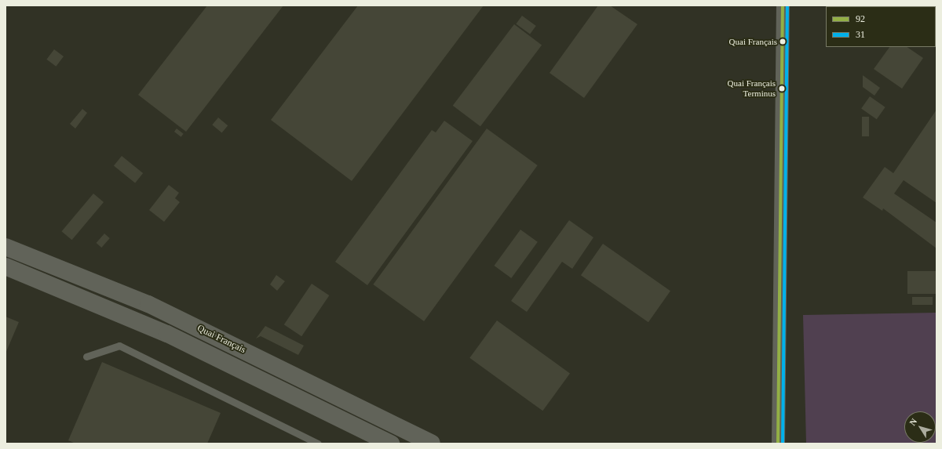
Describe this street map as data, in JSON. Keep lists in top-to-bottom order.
{
  "streets": {
    "main road": ["Quai Français"]
  },
  "places": ["Quai Français", "Quai Français Terminus"],
  "lines": ["transit line 92", "transit line 31"],
  "legend": ["92", "31"],
  "north": "top left"
}
